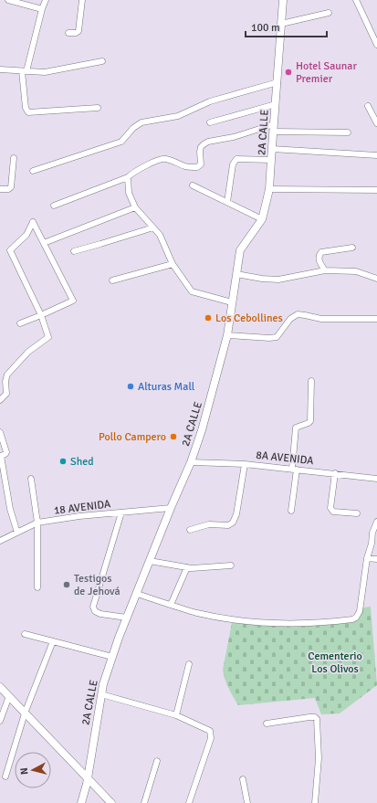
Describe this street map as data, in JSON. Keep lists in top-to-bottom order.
{
  "streets": {
    "main road": ["2A CALLE"],
    "street": ["8A AVENIDA", "18 AVENIDA"]
  },
  "crossings": [
    ["2A CALLE", "8A AVENIDA"],
    ["2A CALLE", "18 AVENIDA"]
  ],
  "parks": ["Cementerio Los Olivos"],
  "places": [
    "Hotel Saunar Premier",
    "Los Cebollines",
    "Alturas Mall",
    "Pollo Campero",
    "Shed",
    "Testigos de Jehová"
  ],
  "scale_bar": "100 m",
  "north": "left"
}
